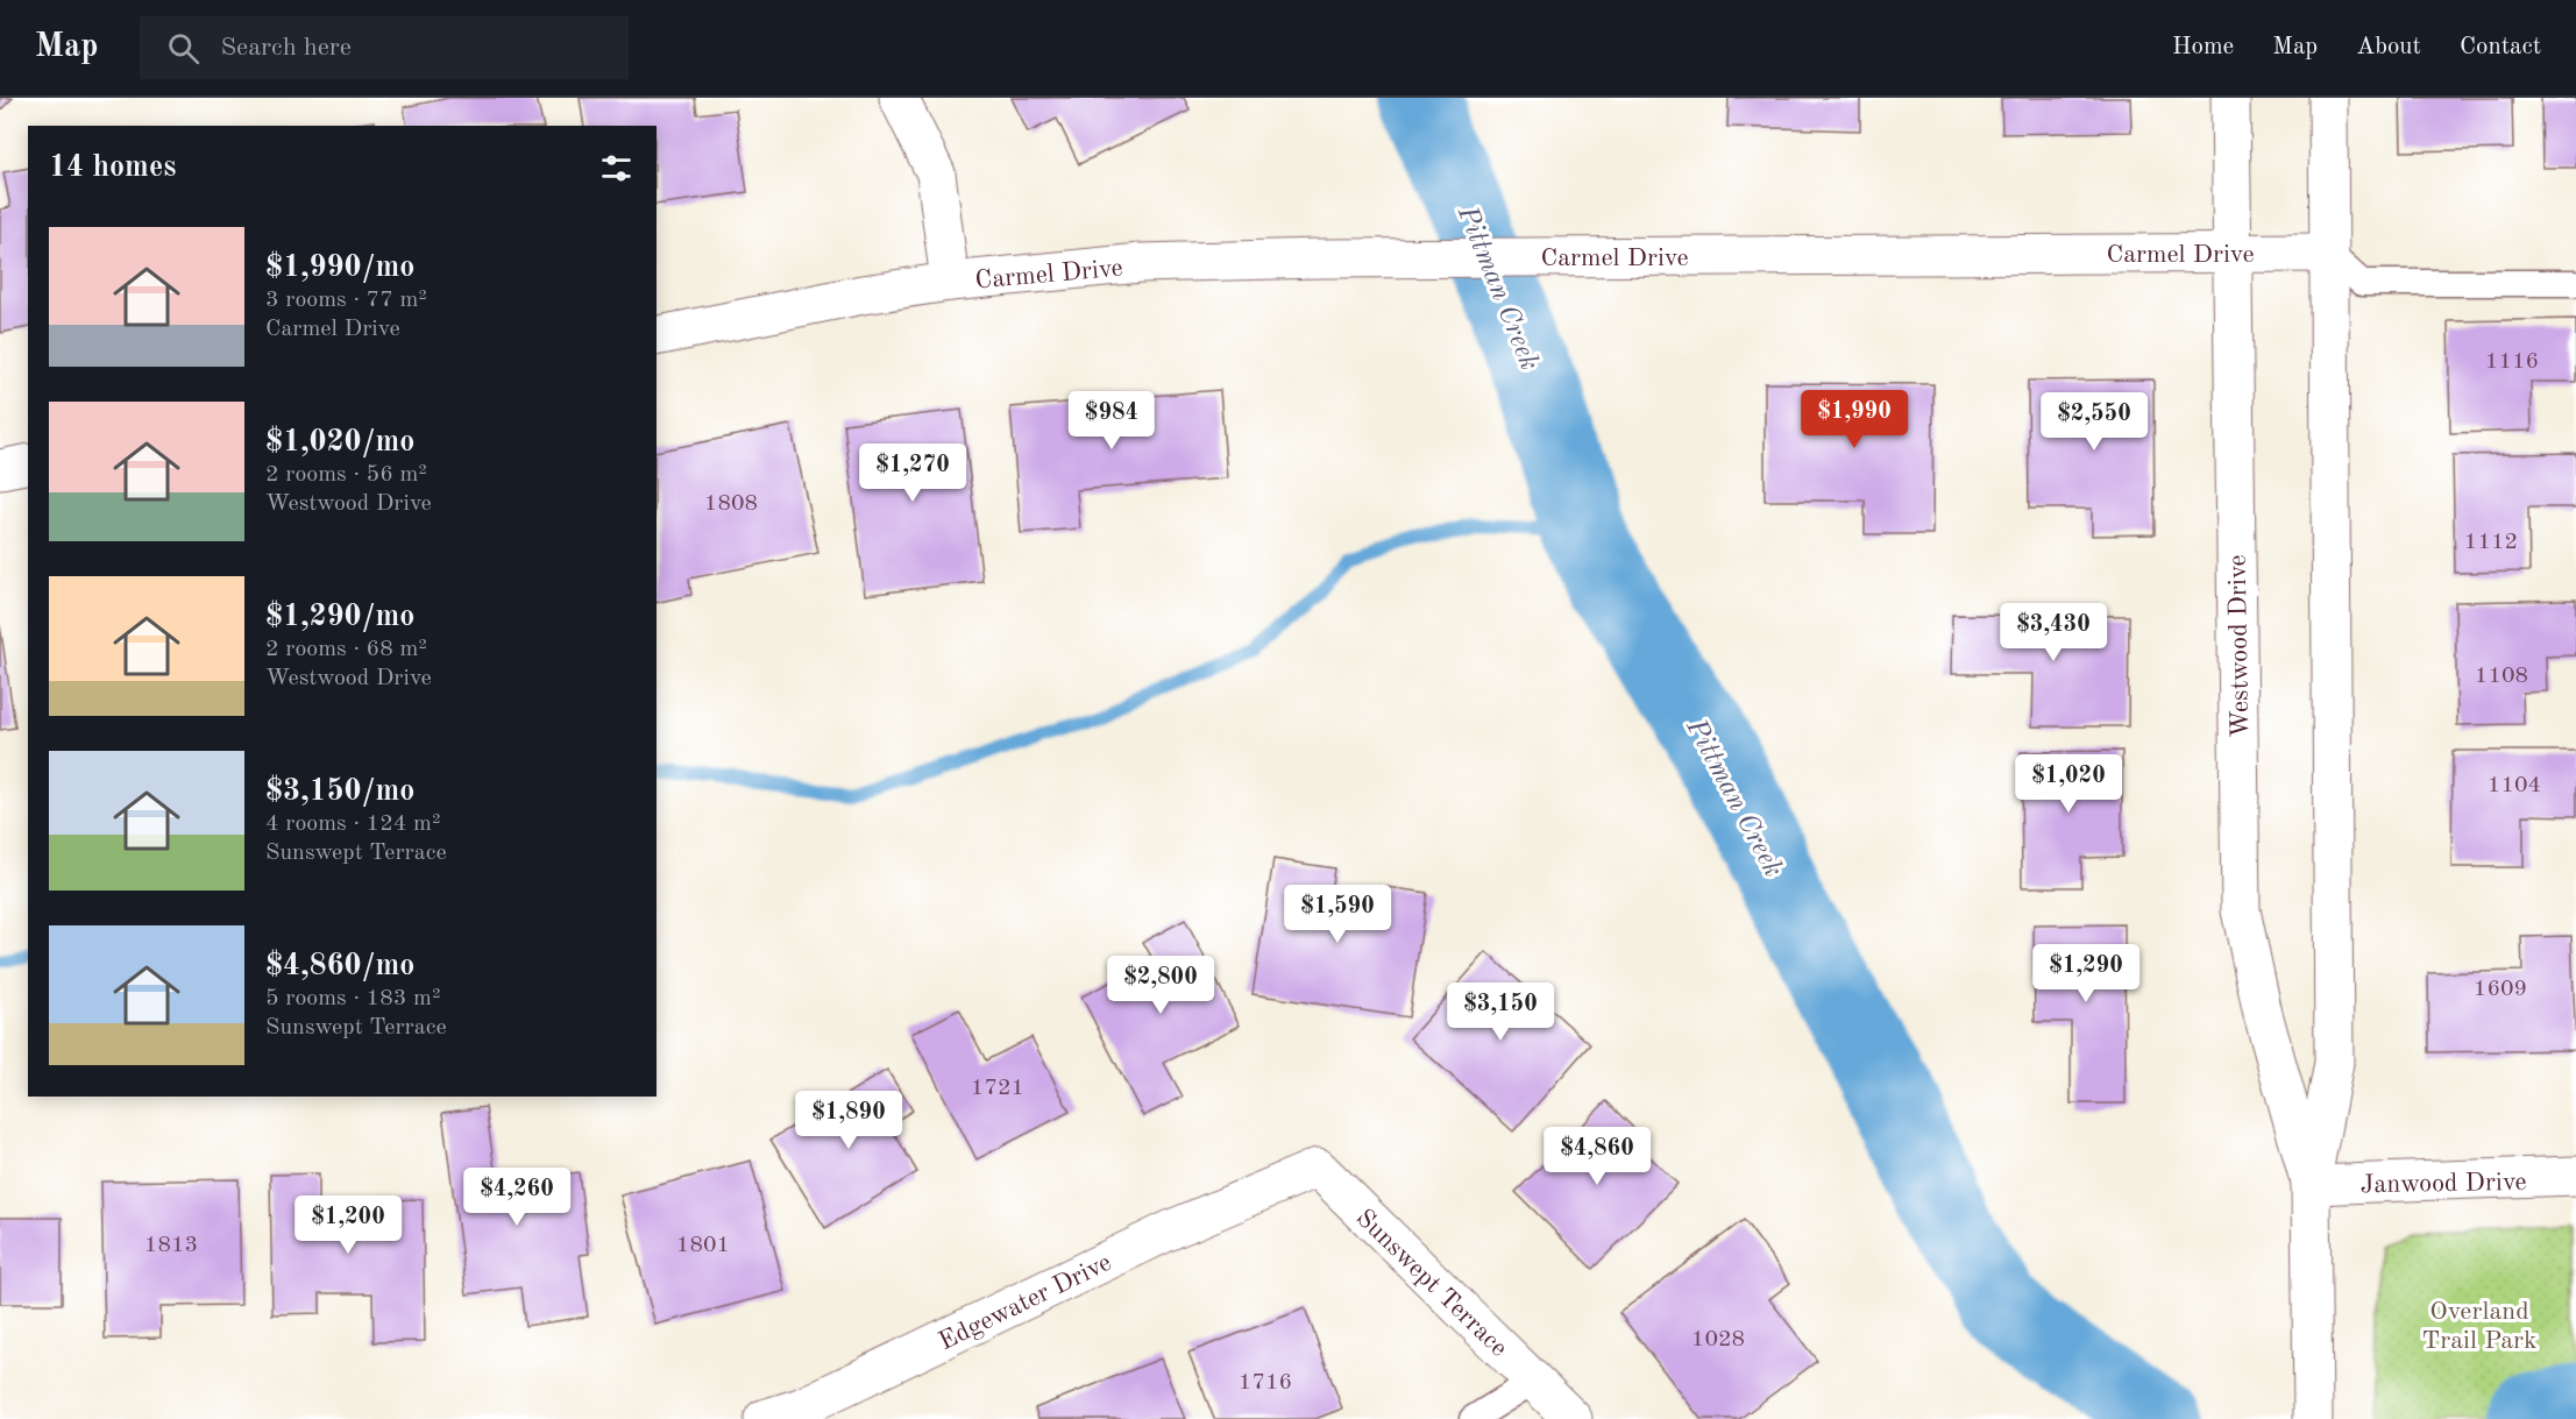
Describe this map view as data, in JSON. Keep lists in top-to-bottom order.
{
  "streets": {
    "street": [
      "Carmel Drive",
      "Westwood Drive",
      "Janwood Drive",
      "Sunswept Terrace",
      "Edgewater Drive"
    ]
  },
  "crossings": [
    ["Carmel Drive", "Westwood Drive"],
    ["Westwood Drive", "Janwood Drive"],
    ["Sunswept Terrace", "Edgewater Drive"]
  ],
  "water": ["Pittman Creek"],
  "parks": ["Overland Trail Park"],
  "house_numbers": [
    "1116",
    "1808",
    "1112",
    "1108",
    "1104",
    "1609",
    "1721",
    "1813",
    "1801",
    "1028",
    "1716"
  ],
  "page": {
    "header": "Map",
    "search": "Search here",
    "nav": [
      "Home",
      "Map",
      "About",
      "Contact"
    ],
    "heading": "14 homes",
    "list": [
      {
        "name": "$1,990/mo",
        "note": "3 rooms · 77 m² · Carmel Drive"
      },
      {
        "name": "$1,020/mo",
        "note": "2 rooms · 56 m² · Westwood Drive"
      },
      {
        "name": "$1,290/mo",
        "note": "2 rooms · 68 m² · Westwood Drive"
      },
      {
        "name": "$3,150/mo",
        "note": "4 rooms · 124 m² · Sunswept Terrace"
      },
      {
        "name": "$4,860/mo",
        "note": "5 rooms · 183 m² · Sunswept Terrace"
      }
    ],
    "price": [
      "$1,990",
      "$984",
      "$2,550",
      "$1,270",
      "$3,430",
      "$1,020",
      "$1,590",
      "$1,290",
      "$2,800",
      "$3,150",
      "$1,890",
      "$4,860",
      "$4,260",
      "$1,200"
    ]
  }
}
